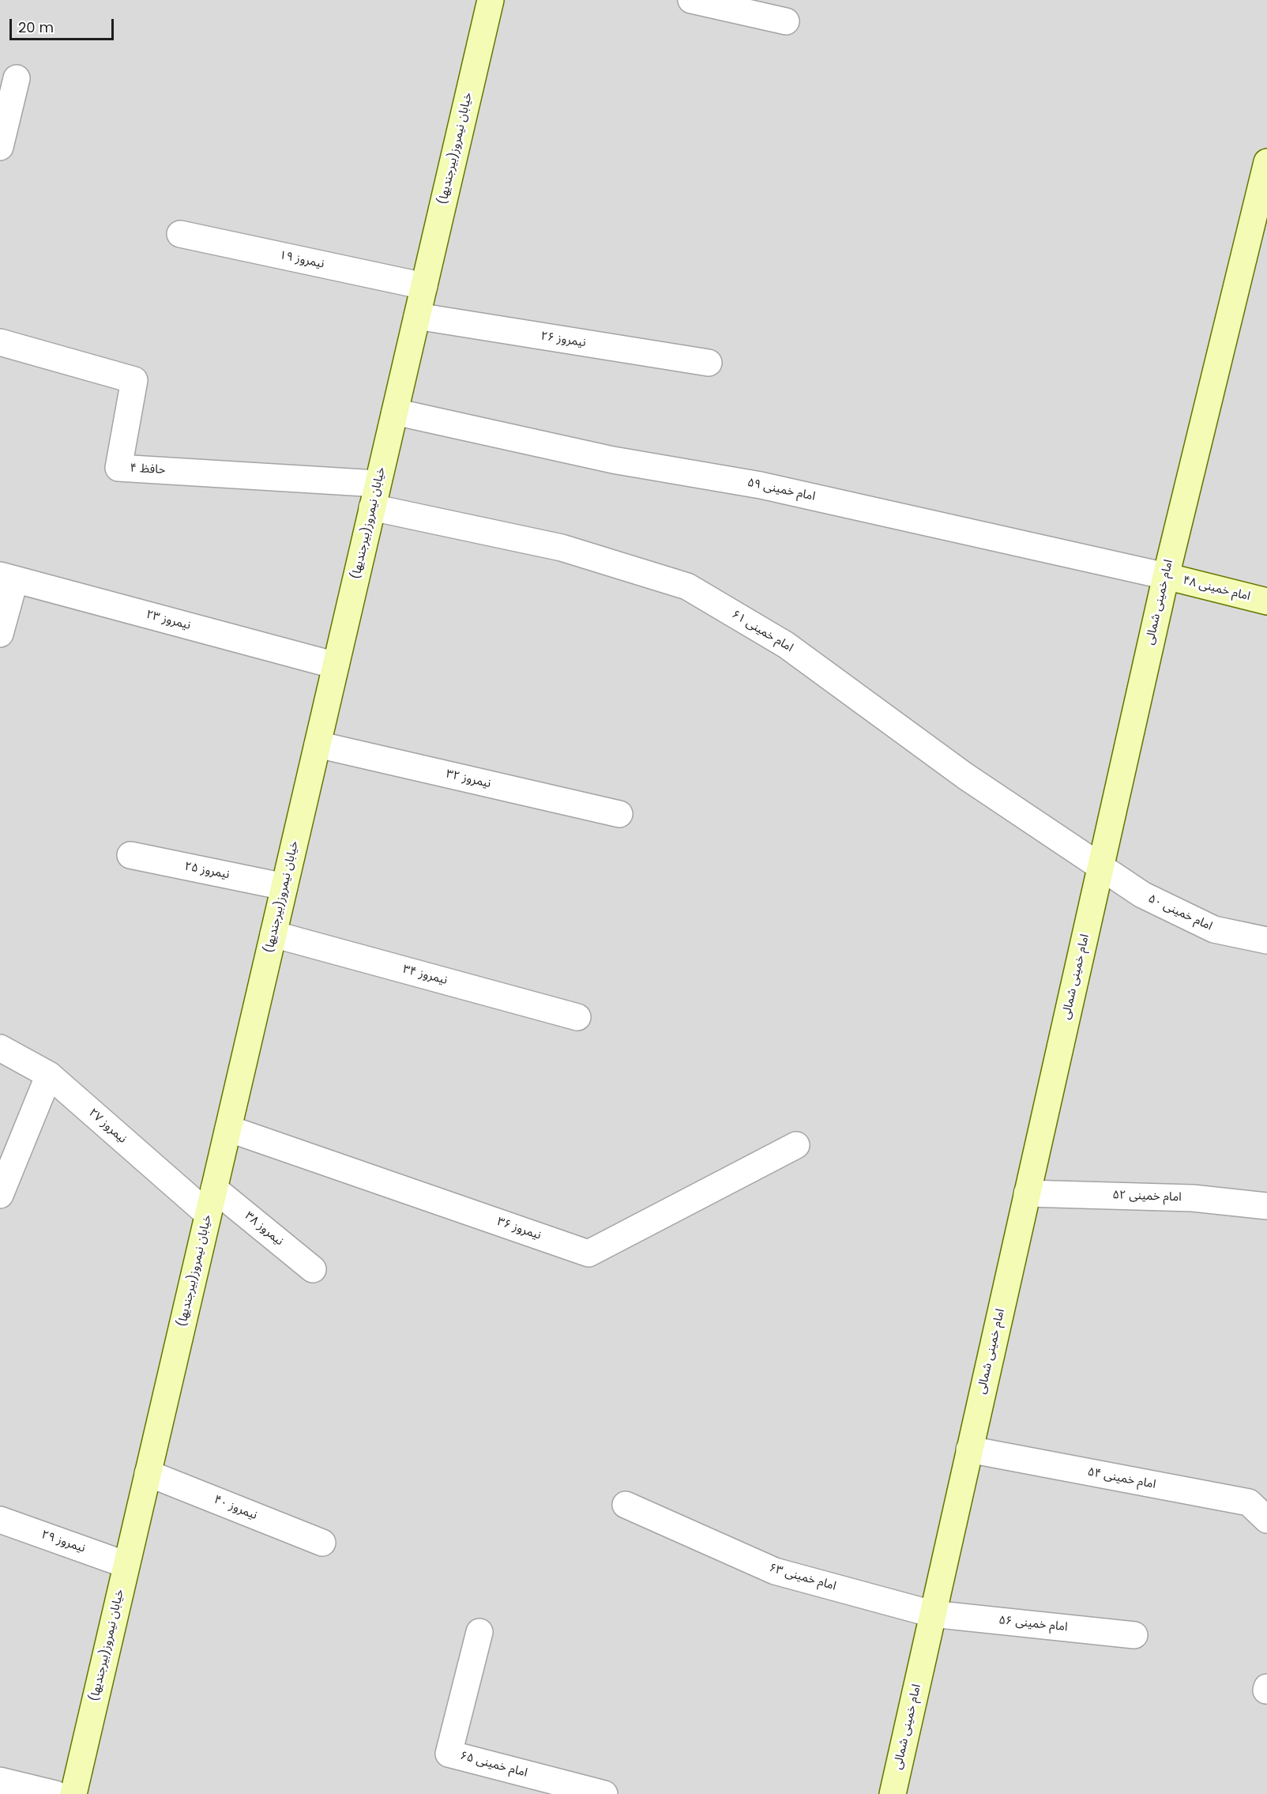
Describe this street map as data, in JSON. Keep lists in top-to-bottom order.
{
  "streets": {
    "street": [
      "خیابان نیمروز(بیرجندیها)",
      "نیمروز ۱۹",
      "نیمروز ۲۶",
      "حافظ ۴",
      "امام خمینی ۵۹",
      "امام خمینی ۴۸",
      "امام خمینی شمالی",
      "نیمروز ۲۳",
      "امام خمینی ۶۱",
      "نیمروز ۳۲",
      "نیمروز ۲۵",
      "امام خمینی ۵۰",
      "نیمروز ۳۴",
      "نیمروز ۲۷",
      "امام خمینی ۵۲",
      "نیمروز ۳۸",
      "نیمروز ۳۶",
      "امام خمینی ۵۴",
      "نیمروز ۴۰",
      "نیمروز ۲۹",
      "امام خمینی ۶۳",
      "امام خمینی ۵۶",
      "امام خمینی ۶۵"
    ]
  },
  "crossings": [
    ["خیابان نیمروز(بیرجندیها)", "نیمروز ۱۹"],
    ["خیابان نیمروز(بیرجندیها)", "نیمروز ۲۶"],
    ["خیابان نیمروز(بیرجندیها)", "حافظ ۴"],
    ["خیابان نیمروز(بیرجندیها)", "امام خمینی ۵۹"],
    ["خیابان نیمروز(بیرجندیها)", "نیمروز ۲۳"],
    ["خیابان نیمروز(بیرجندیها)", "امام خمینی ۶۱"],
    ["خیابان نیمروز(بیرجندیها)", "نیمروز ۳۲"],
    ["خیابان نیمروز(بیرجندیها)", "نیمروز ۲۵"],
    ["خیابان نیمروز(بیرجندیها)", "نیمروز ۳۴"],
    ["خیابان نیمروز(بیرجندیها)", "نیمروز ۲۷"],
    ["خیابان نیمروز(بیرجندیها)", "نیمروز ۳۸"],
    ["خیابان نیمروز(بیرجندیها)", "نیمروز ۳۶"],
    ["خیابان نیمروز(بیرجندیها)", "نیمروز ۴۰"],
    ["خیابان نیمروز(بیرجندیها)", "نیمروز ۲۹"],
    ["حافظ ۴", "امام خمینی ۶۱"],
    ["امام خمینی ۵۹", "امام خمینی ۴۸"],
    ["امام خمینی ۵۹", "امام خمینی شمالی"],
    ["امام خمینی ۴۸", "امام خمینی شمالی"],
    ["امام خمینی شمالی", "امام خمینی ۶۱"],
    ["امام خمینی شمالی", "امام خمینی ۵۰"],
    ["امام خمینی شمالی", "امام خمینی ۵۲"],
    ["امام خمینی شمالی", "امام خمینی ۵۴"],
    ["امام خمینی شمالی", "امام خمینی ۶۳"],
    ["امام خمینی شمالی", "امام خمینی ۵۶"],
    ["امام خمینی ۶۱", "امام خمینی ۵۰"],
    ["امام خمینی ۶۳", "امام خمینی ۵۶"]
  ],
  "scale_bar": "20 m"
}
